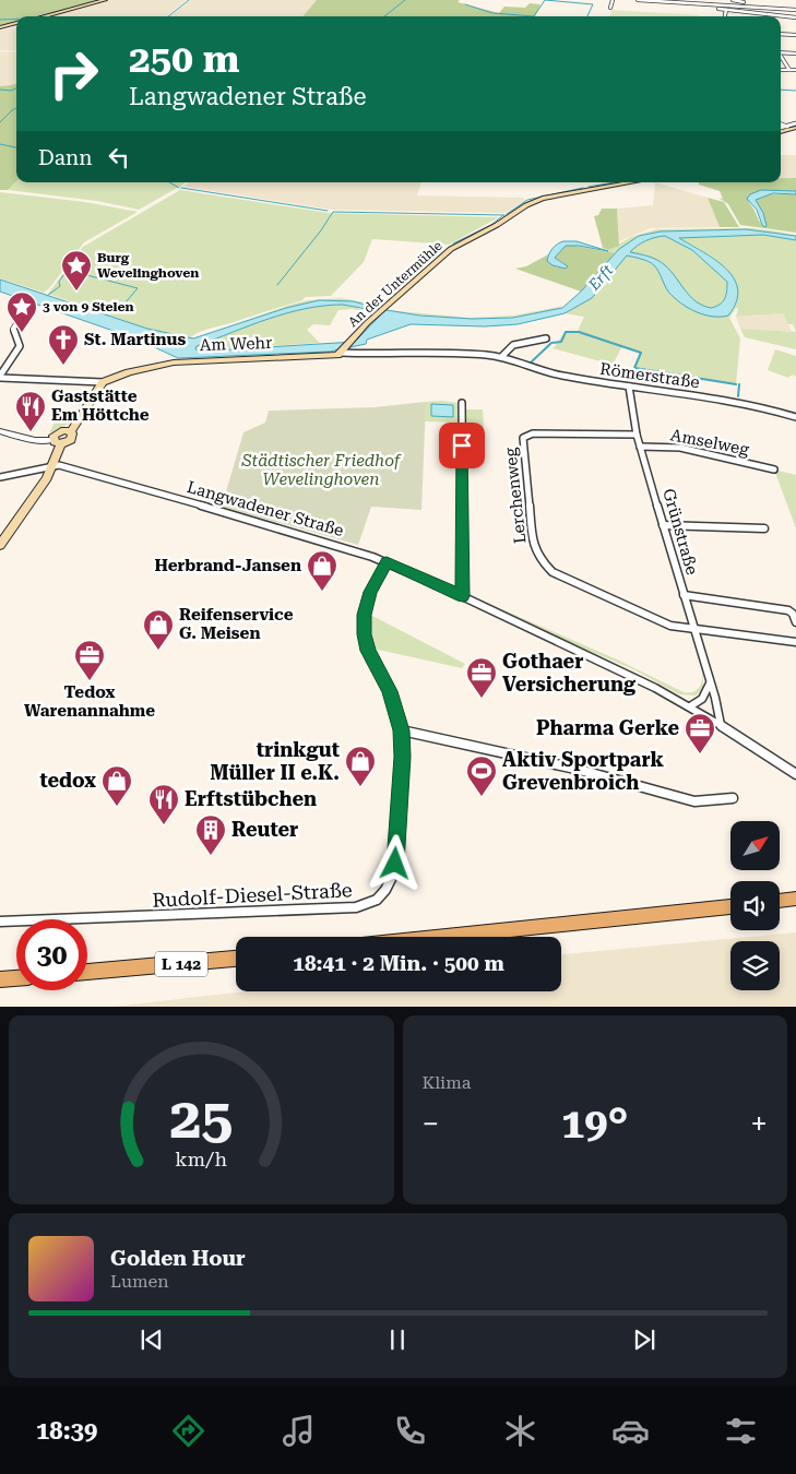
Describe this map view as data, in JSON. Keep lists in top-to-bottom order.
{
  "streets": {
    "main road": ["An der Untermühle", "Am Wehr", "L 142"],
    "street": [
      "Römerstraße",
      "Amselweg",
      "Lerchenweg",
      "Langwadener Straße",
      "Grünstraße",
      "Rudolf-Diesel-Straße"
    ]
  },
  "crossings": [
    ["An der Untermühle", "Am Wehr"],
    ["Am Wehr", "Römerstraße"],
    ["Römerstraße", "Grünstraße"],
    ["Amselweg", "Grünstraße"],
    ["Lerchenweg", "Grünstraße"],
    ["Langwadener Straße", "Grünstraße"],
    ["Langwadener Straße", "Rudolf-Diesel-Straße"]
  ],
  "water": ["Erft"],
  "parks": ["Städtischer Friedhof Wevelinghoven"],
  "places": {
    "place": ["Burg Wevelinghoven", "3 von 9 Stelen"],
    "church": ["St. Martinus"],
    "restaurant": ["Gaststätte Em Höttche", "Erftstübchen"],
    "shop": [
      "Herbrand-Jansen",
      "Reifenservice G. Meisen",
      "trinkgut Müller II e.K.",
      "tedox"
    ],
    "office": ["Tedox Warenannahme", "Gothaer Versicherung", "Pharma Gerke"],
    "sports": ["Aktiv Sportpark Grevenbroich"],
    "building": ["Reuter"]
  },
  "north": "top right",
  "page": {
    "turn": ["250 m", "Langwadener Straße"],
    "then": "Dann",
    "limit": "30",
    "trip": "18:41 · 2 Min. · 500 m",
    "tile": "Klima",
    "heat": ["−", "19°", "+"],
    "song": ["Golden Hour", "Lumen"],
    "tabs": "18:39",
    "gauge": ["25", "km/h"]
  }
}
